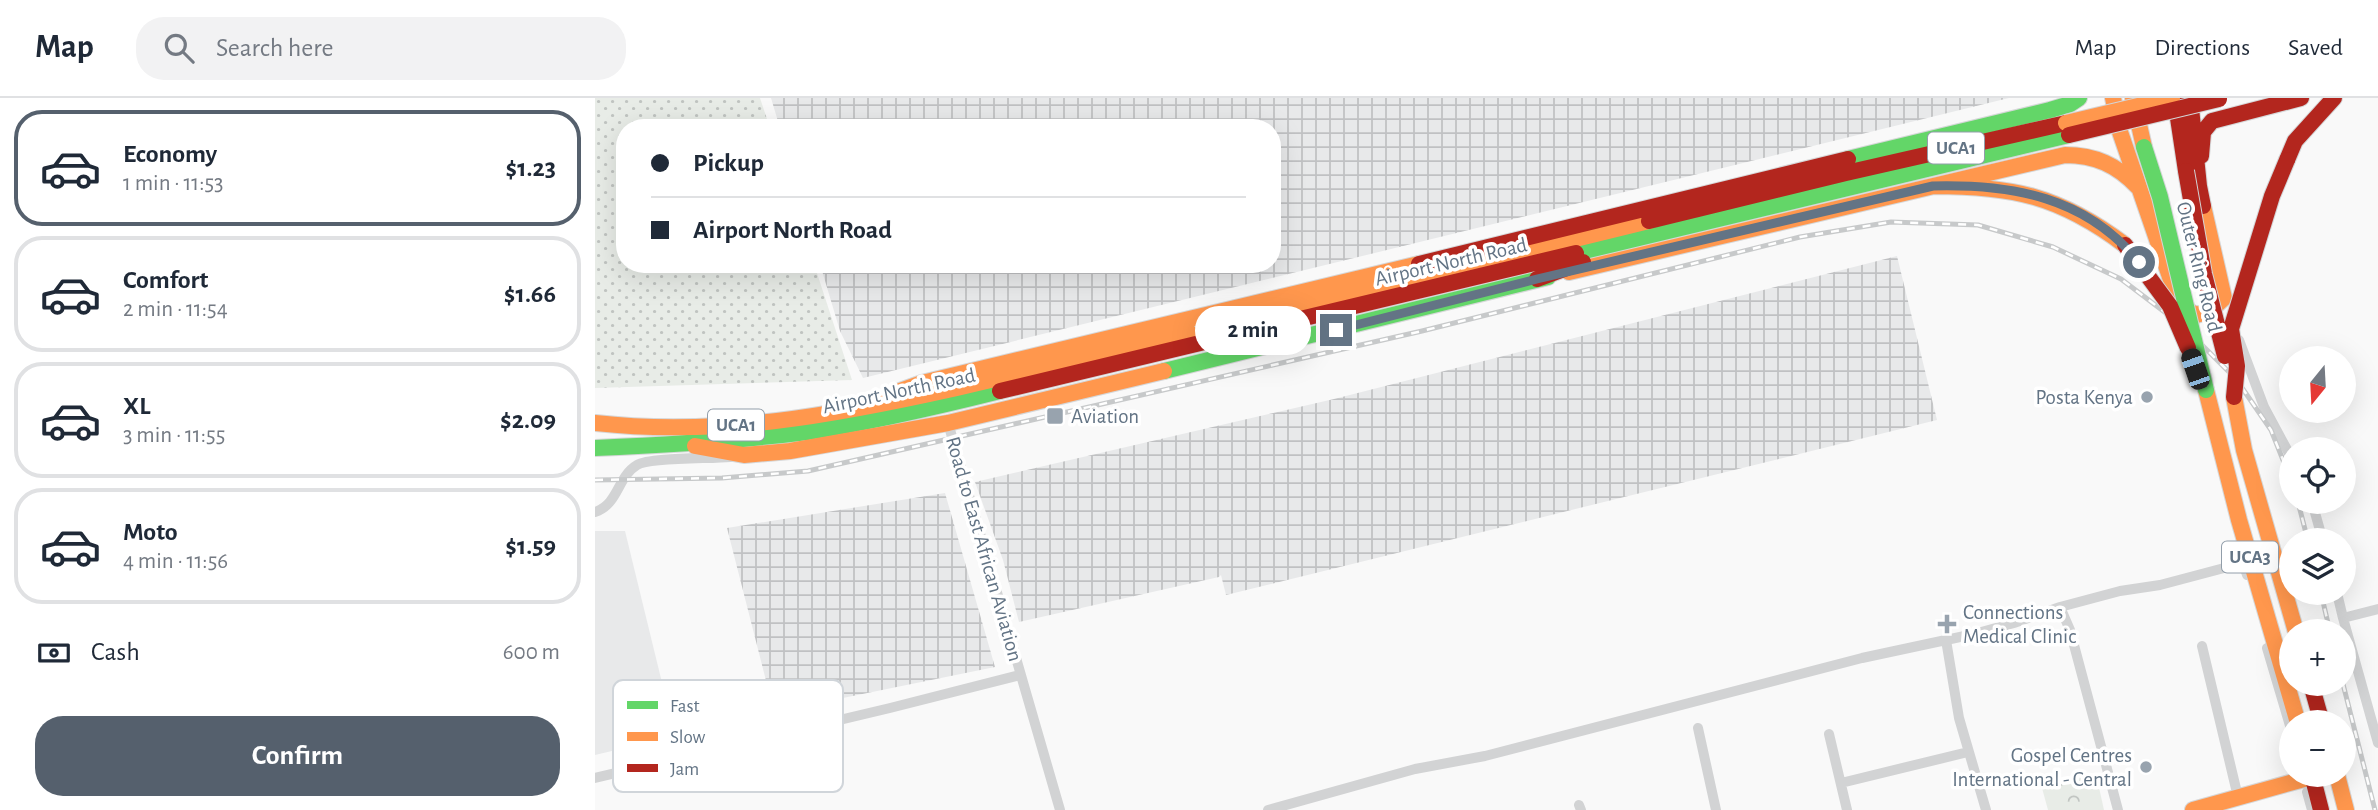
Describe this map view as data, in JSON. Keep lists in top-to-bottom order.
{
  "streets": {
    "main road": [
      "UCA1",
      "Airport North Road",
      "Outer Ring Road",
      "UCA3"
    ],
    "street": ["Road to East African Aviation"]
  },
  "crossings": [
    ["Airport North Road", "Outer Ring Road"],
    ["Airport North Road", "Road to East African Aviation"]
  ],
  "places": {
    "other": ["Posta Kenya", "Gospel Centres International - Central"],
    "transit": ["Aviation"],
    "health": ["Connections Medical Clinic"]
  },
  "legend": ["Fast", "Slow", "Jam"],
  "north": "bottom",
  "page": {
    "header": "Map",
    "search": "Search here",
    "nav": ["Map", "Directions", "Saved"],
    "list": [
      {
        "name": "Economy",
        "note": "1 min · 11:53",
        "value": "$1.23"
      },
      {
        "name": "Comfort",
        "note": "2 min · 11:54",
        "value": "$1.66"
      },
      {
        "name": "XL",
        "note": "3 min · 11:55",
        "value": "$2.09"
      },
      {
        "name": "Moto",
        "note": "4 min · 11:56",
        "value": "$1.59"
      }
    ],
    "banner": ["Pickup", "Airport North Road"],
    "bubble": "2 min",
    "map_buttons": ["+", "−"],
    "pay": ["Cash", "600 m"],
    "buttons": "Confirm"
  }
}
